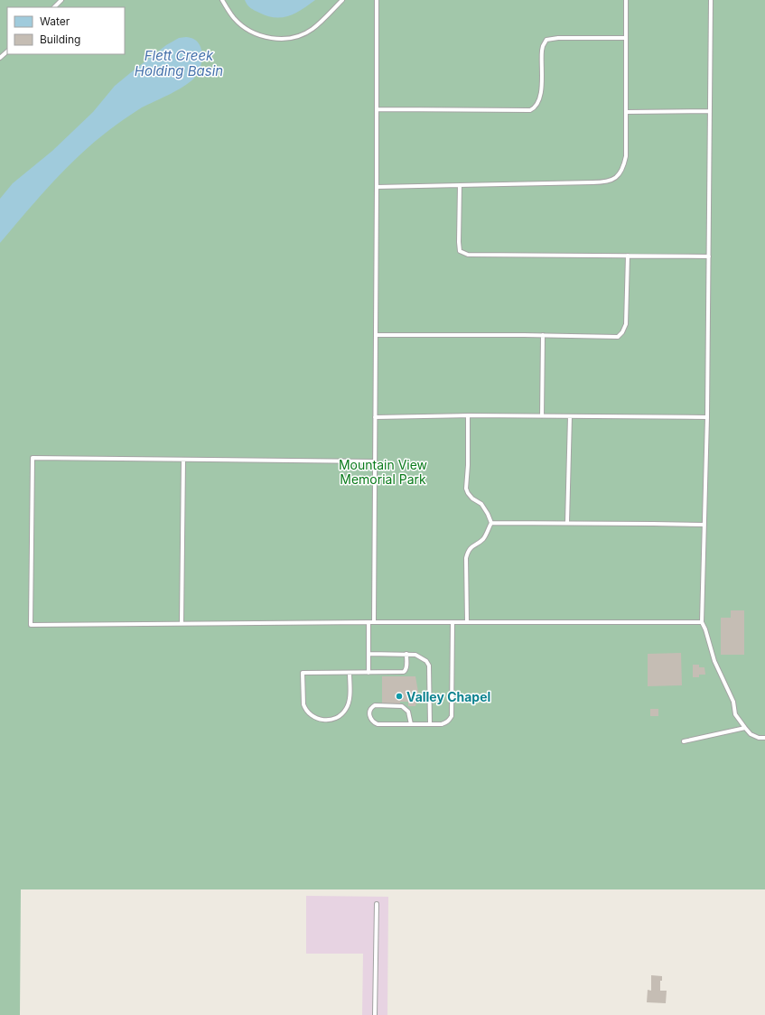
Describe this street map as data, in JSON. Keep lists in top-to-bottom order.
{
  "water": ["Flett Creek Holding Basin"],
  "parks": ["Mountain View Memorial Park"],
  "places": ["Valley Chapel"],
  "legend": ["Water", "Building"]
}
